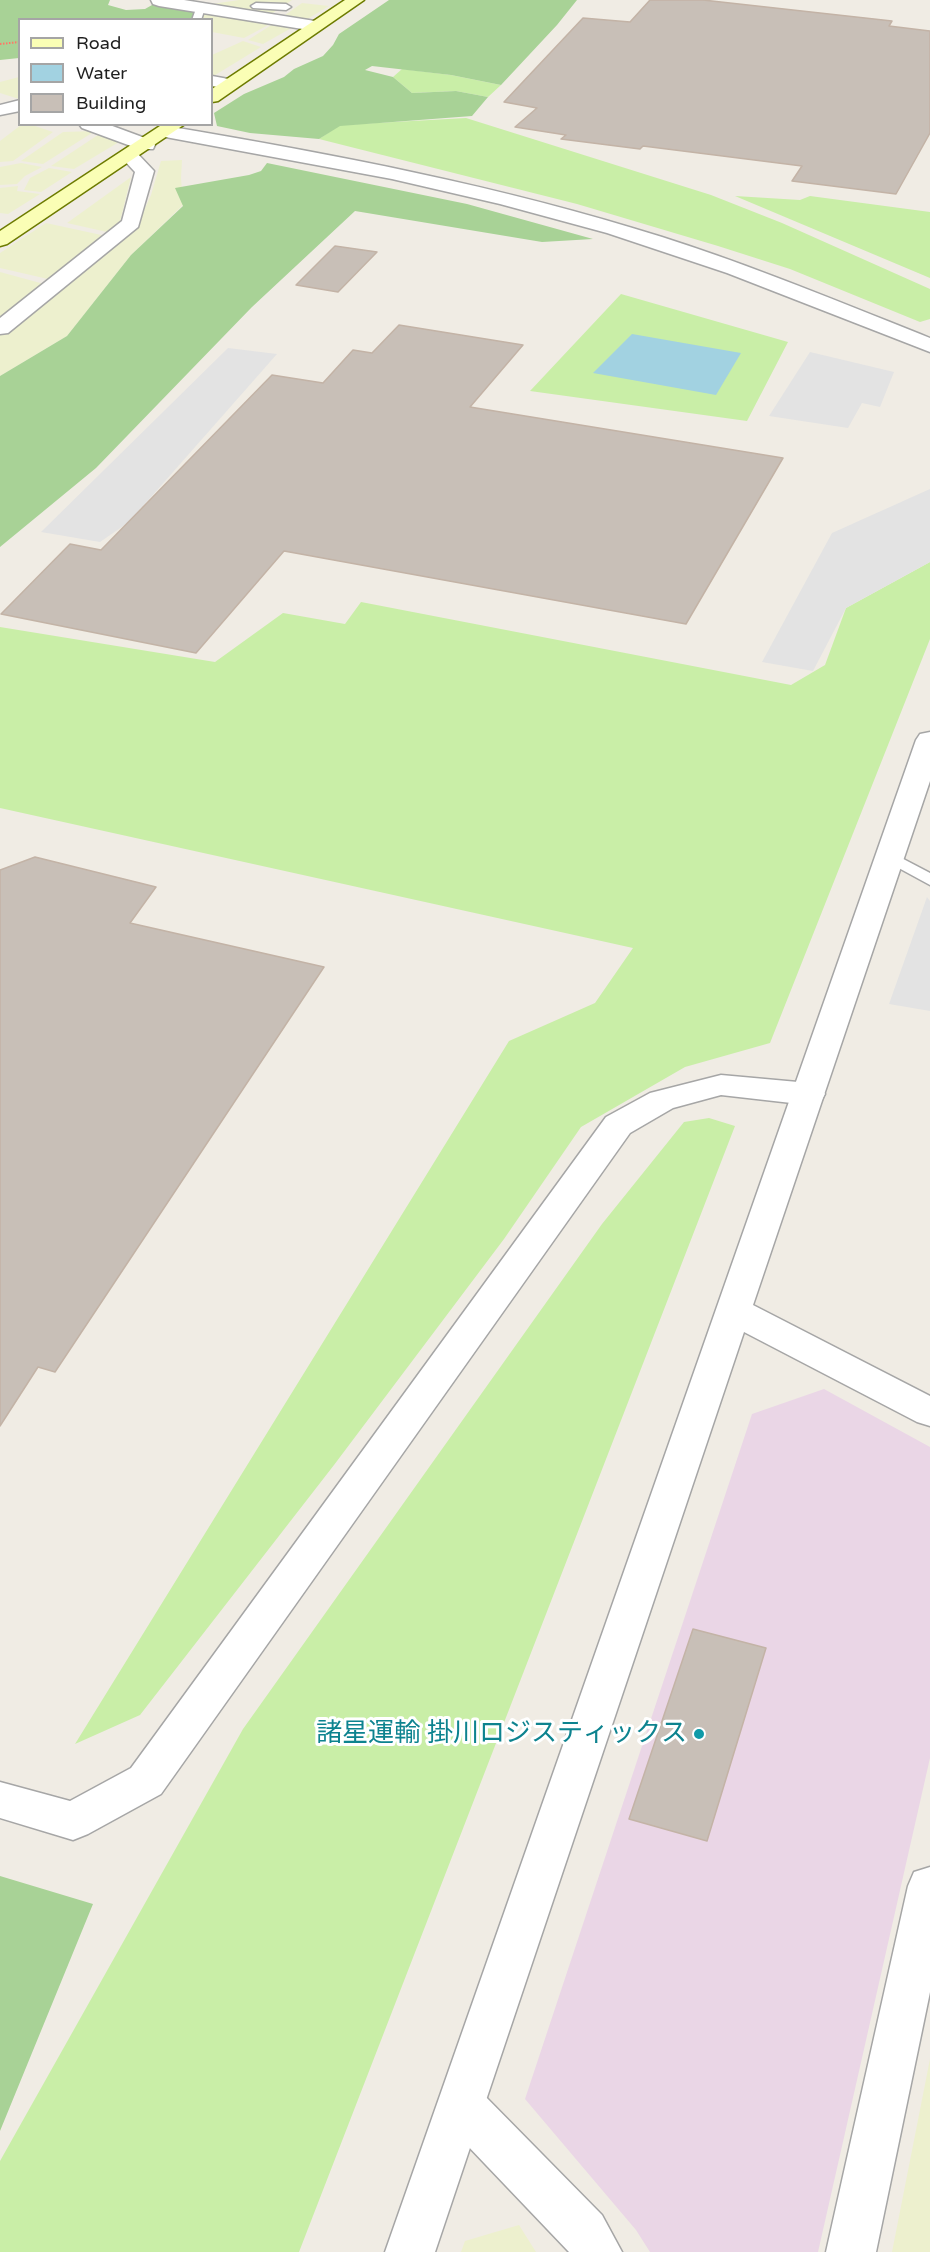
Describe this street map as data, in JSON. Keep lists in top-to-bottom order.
{
  "places": ["諸星運輸 掛川ロジスティックス"],
  "legend": ["Road", "Water", "Building"]
}
